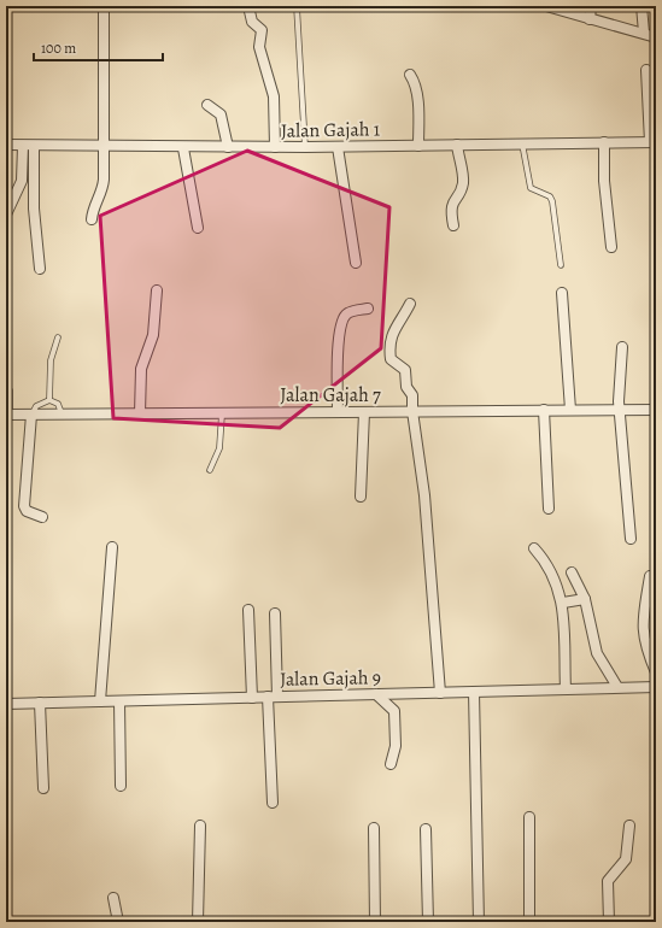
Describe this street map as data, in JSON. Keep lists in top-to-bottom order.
{
  "streets": {
    "street": ["Jalan Gajah 1", "Jalan Gajah 7", "Jalan Gajah 9"]
  },
  "scale_bar": "100 m"
}
